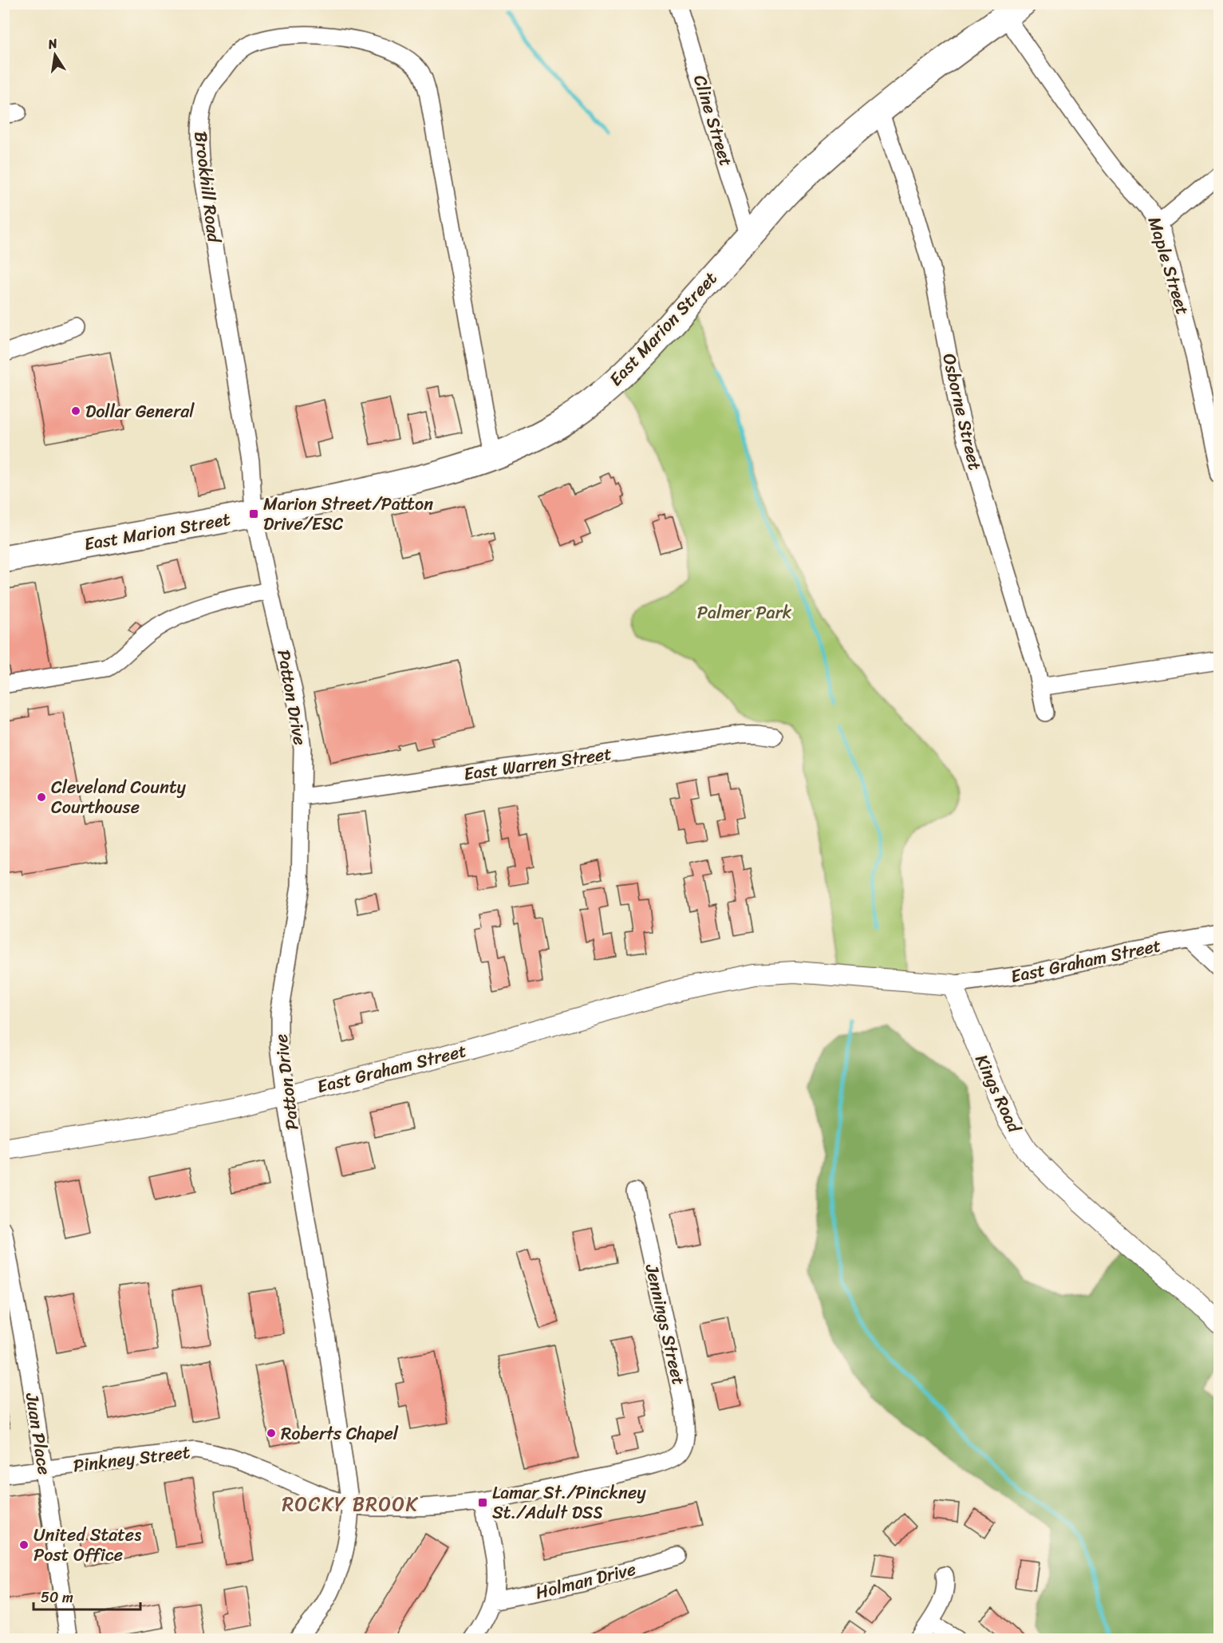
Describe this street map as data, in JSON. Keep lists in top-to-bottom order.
{
  "streets": {
    "main road": ["East Marion Street"],
    "street": [
      "Cline Street",
      "Brookhill Road",
      "Maple Street",
      "Osborne Street",
      "Patton Drive",
      "East Warren Street",
      "East Graham Street",
      "Kings Road",
      "Jennings Street",
      "Juan Place",
      "Pinkney Street",
      "Holman Drive"
    ]
  },
  "crossings": [
    ["Cline Street", "East Marion Street"],
    ["Brookhill Road", "East Marion Street"],
    ["Brookhill Road", "Patton Drive"],
    ["Maple Street", "East Marion Street"],
    ["East Marion Street", "Osborne Street"],
    ["East Marion Street", "Patton Drive"],
    ["Patton Drive", "East Warren Street"],
    ["Patton Drive", "East Graham Street"],
    ["Patton Drive", "Pinkney Street"],
    ["East Graham Street", "Kings Road"],
    ["Jennings Street", "Pinkney Street"],
    ["Juan Place", "Pinkney Street"]
  ],
  "districts": ["ROCKY BROOK"],
  "parks": ["Palmer Park"],
  "places": {
    "other": [
      "Dollar General",
      "Cleveland County Courthouse",
      "Roberts Chapel",
      "United States Post Office"
    ],
    "transit": ["Marion Street/Patton Drive/ESC", "Lamar St./Pinckney St./Adult DSS"]
  },
  "scale_bar": "50 m",
  "north": "top"
}
